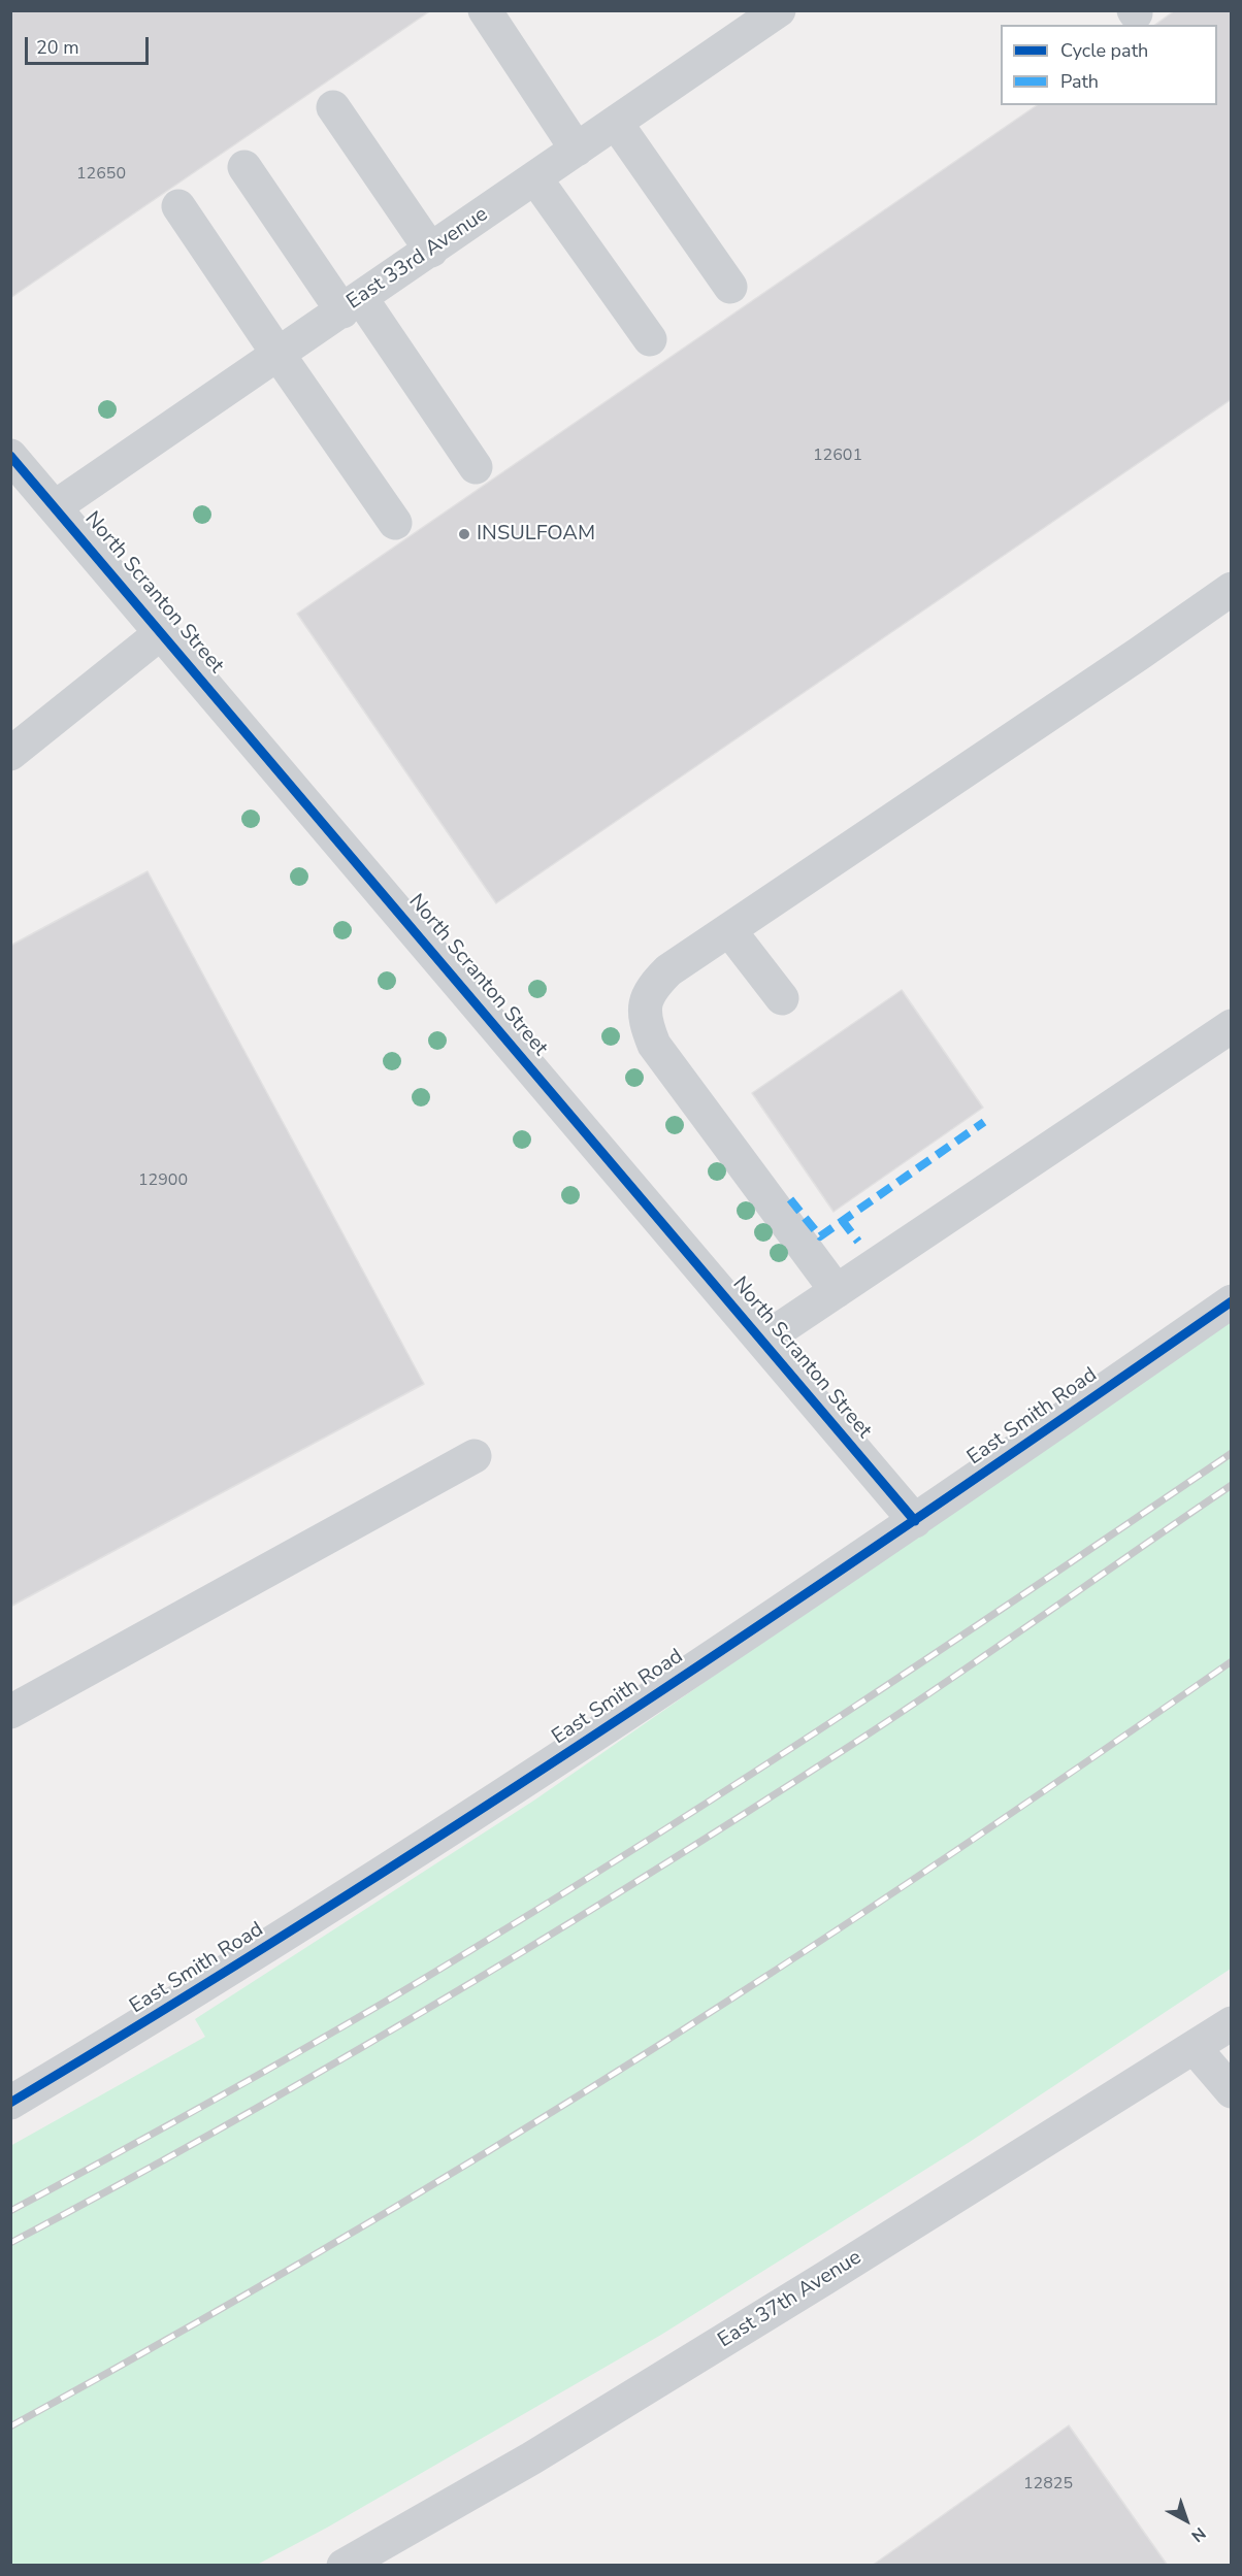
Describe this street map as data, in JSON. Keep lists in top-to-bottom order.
{
  "streets": {
    "street": [
      "East 33rd Avenue",
      "North Scranton Street",
      "East Smith Road",
      "East 37th Avenue"
    ]
  },
  "crossings": [
    ["East 33rd Avenue", "North Scranton Street"],
    ["North Scranton Street", "East Smith Road"]
  ],
  "places": ["INSULFOAM"],
  "house_numbers": [
    "12650",
    "12601",
    "12900",
    "12825"
  ],
  "legend": ["Cycle path", "Path"],
  "scale_bar": "20 m",
  "north": "bottom right"
}
